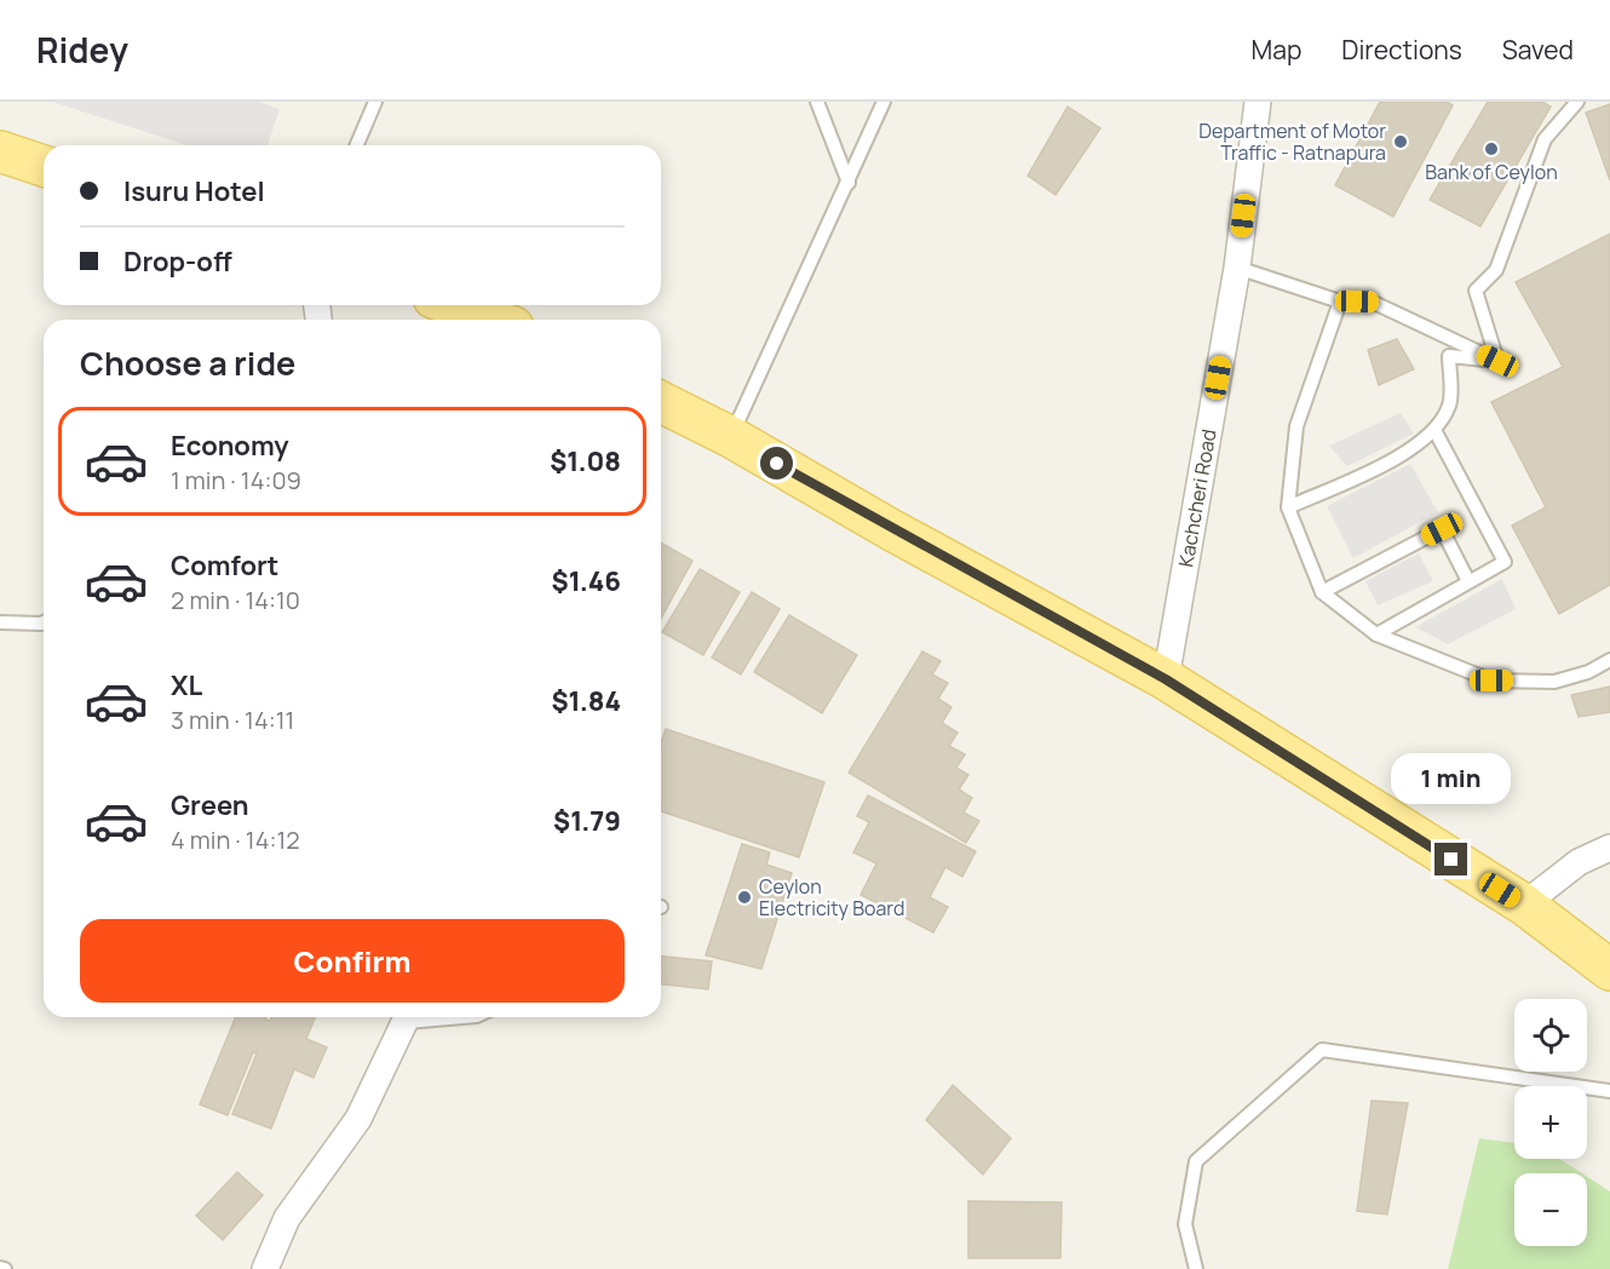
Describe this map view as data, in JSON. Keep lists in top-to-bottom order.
{
  "streets": {
    "street": ["Kachcheri Road"]
  },
  "places": ["Department of Motor Traffic - Ratnapura", "Bank of Ceylon", "Ceylon Electricity Board"],
  "page": {
    "header": "Ridey",
    "nav": ["Map", "Directions", "Saved"],
    "banner": ["Isuru Hotel", "Drop-off"],
    "heading": "Choose a ride",
    "list": [
      {
        "name": "Economy",
        "note": "1 min · 14:09",
        "value": "$1.08"
      },
      {
        "name": "Comfort",
        "note": "2 min · 14:10",
        "value": "$1.46"
      },
      {
        "name": "XL",
        "note": "3 min · 14:11",
        "value": "$1.84"
      },
      {
        "name": "Green",
        "note": "4 min · 14:12",
        "value": "$1.79"
      }
    ],
    "bubble": "1 min",
    "buttons": "Confirm",
    "map_buttons": ["+", "−"]
  }
}
